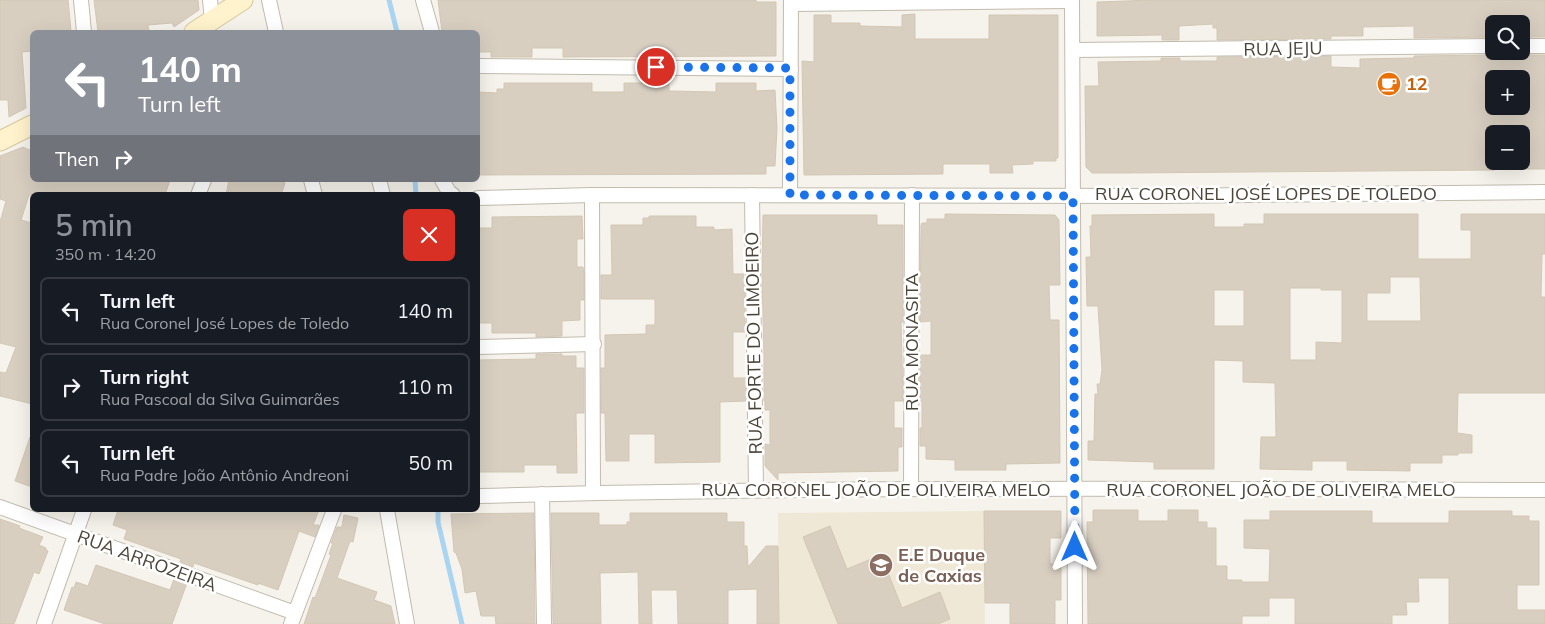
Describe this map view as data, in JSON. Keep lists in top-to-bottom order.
{
  "streets": {
    "street": [
      "RUA JEJU",
      "RUA CORONEL JOSÉ LOPES DE TOLEDO",
      "RUA MONASITA",
      "RUA FORTE DO LIMOEIRO",
      "RUA CORONEL JOÃO DE OLIVEIRA MELO",
      "RUA ARROZEIRA"
    ]
  },
  "crossings": [
    ["RUA CORONEL JOSÉ LOPES DE TOLEDO", "RUA MONASITA"],
    ["RUA CORONEL JOSÉ LOPES DE TOLEDO", "RUA FORTE DO LIMOEIRO"],
    ["RUA MONASITA", "RUA CORONEL JOÃO DE OLIVEIRA MELO"],
    ["RUA FORTE DO LIMOEIRO", "RUA CORONEL JOÃO DE OLIVEIRA MELO"]
  ],
  "places": {
    "cafe": ["12"],
    "school or university": ["E.E Duque de Caxias"]
  },
  "page": {
    "map_buttons": ["+", "−"],
    "turn": ["140 m", "Turn left"],
    "then": "Then",
    "heading": ["5 min", "350 m · 14:20"],
    "list": [
      {
        "name": "Turn left",
        "note": "Rua Coronel José Lopes de Toledo",
        "value": "140 m"
      },
      {
        "name": "Turn right",
        "note": "Rua Pascoal da Silva Guimarães",
        "value": "110 m"
      },
      {
        "name": "Turn left",
        "note": "Rua Padre João Antônio Andreoni",
        "value": "50 m"
      }
    ]
  }
}
